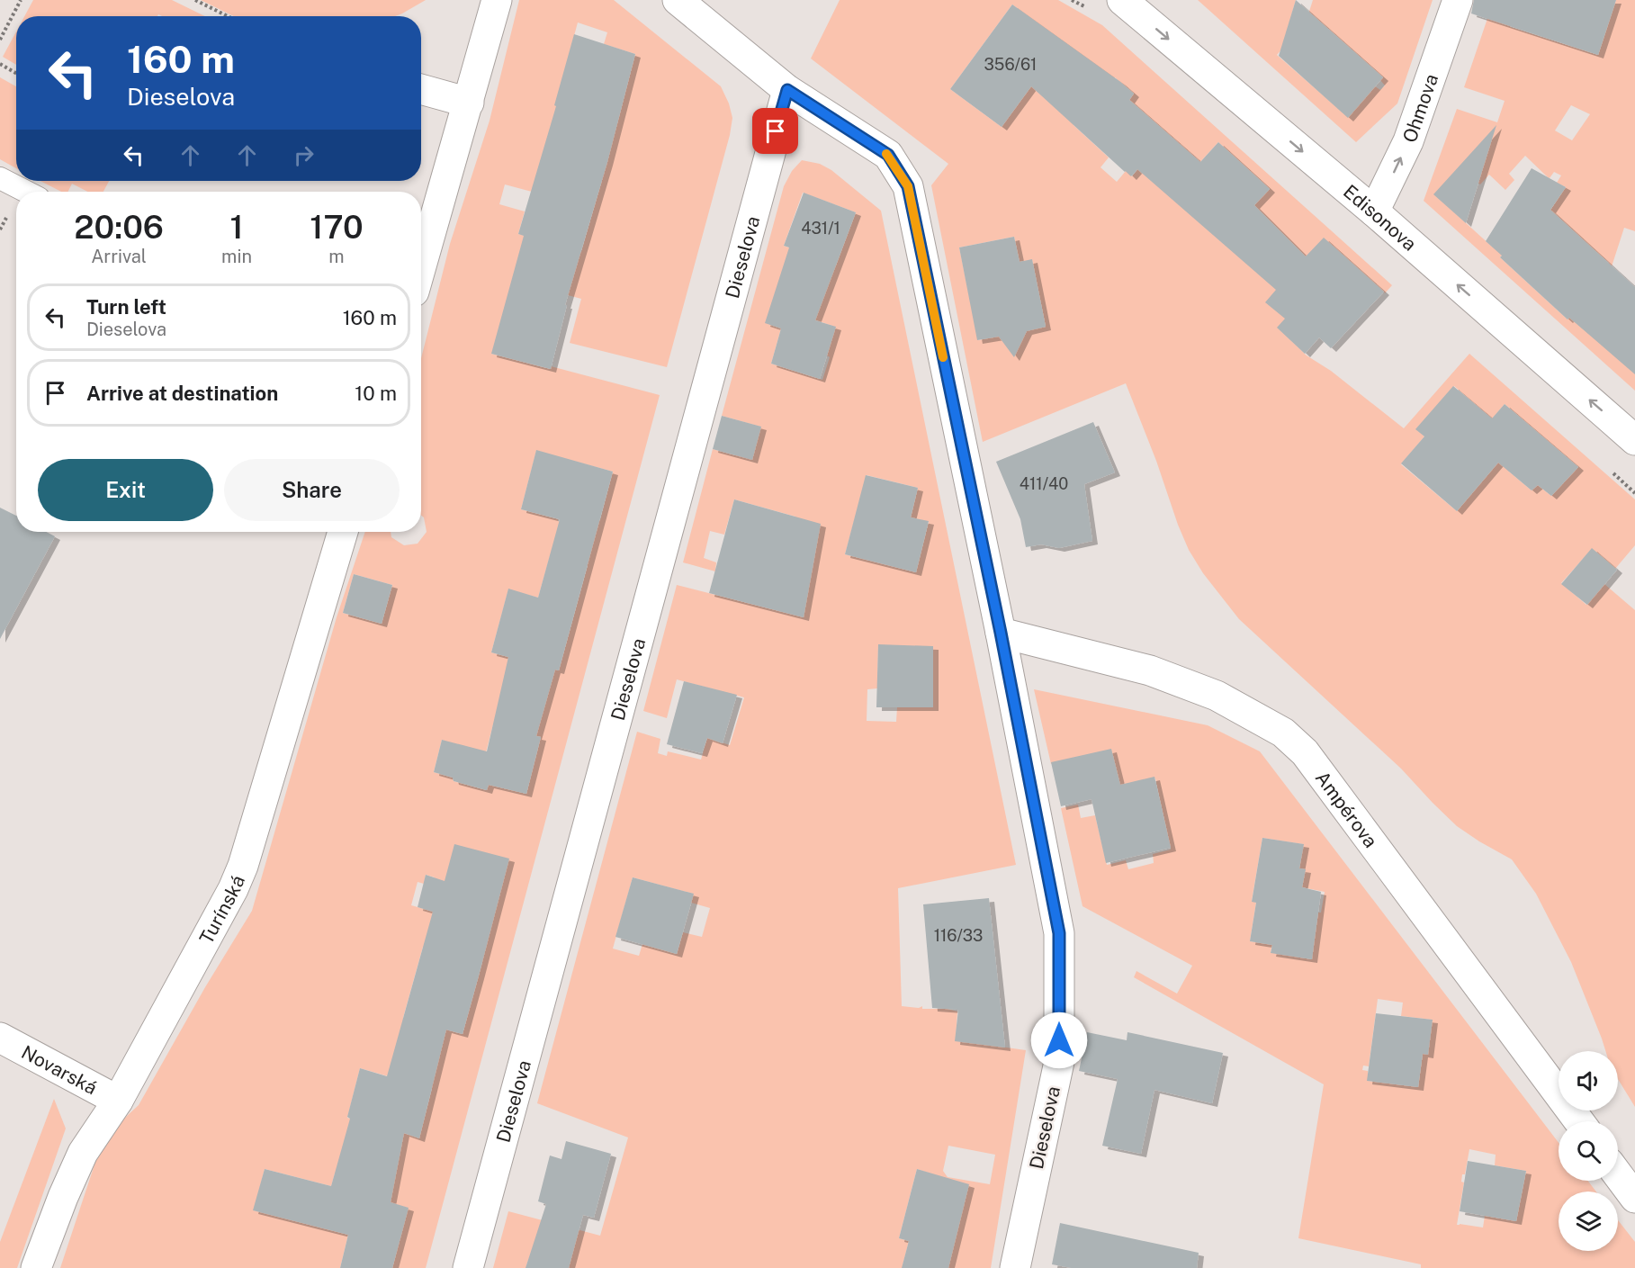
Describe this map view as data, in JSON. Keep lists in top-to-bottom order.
{
  "streets": {
    "street": [
      "Ohmova",
      "Edisonova",
      "Dieselova",
      "Ampérova",
      "Turínská",
      "Novarská"
    ]
  },
  "crossings": [
    ["Ohmova", "Edisonova"],
    ["Dieselova", "Ampérova"],
    ["Turínská", "Novarská"]
  ],
  "one_way": ["Ohmova"],
  "house_numbers": [
    "356/61",
    "431/1",
    "411/40",
    "116/33"
  ],
  "page": {
    "turn": ["160 m", "Dieselova"],
    "eta": [
      "20:06",
      "Arrival",
      "1",
      "min",
      "170",
      "m"
    ],
    "list": [
      {
        "name": "Turn left",
        "note": "Dieselova",
        "value": "160 m"
      },
      {
        "name": "Arrive at destination",
        "value": "10 m"
      }
    ],
    "buttons": ["Exit", "Share"]
  }
}
